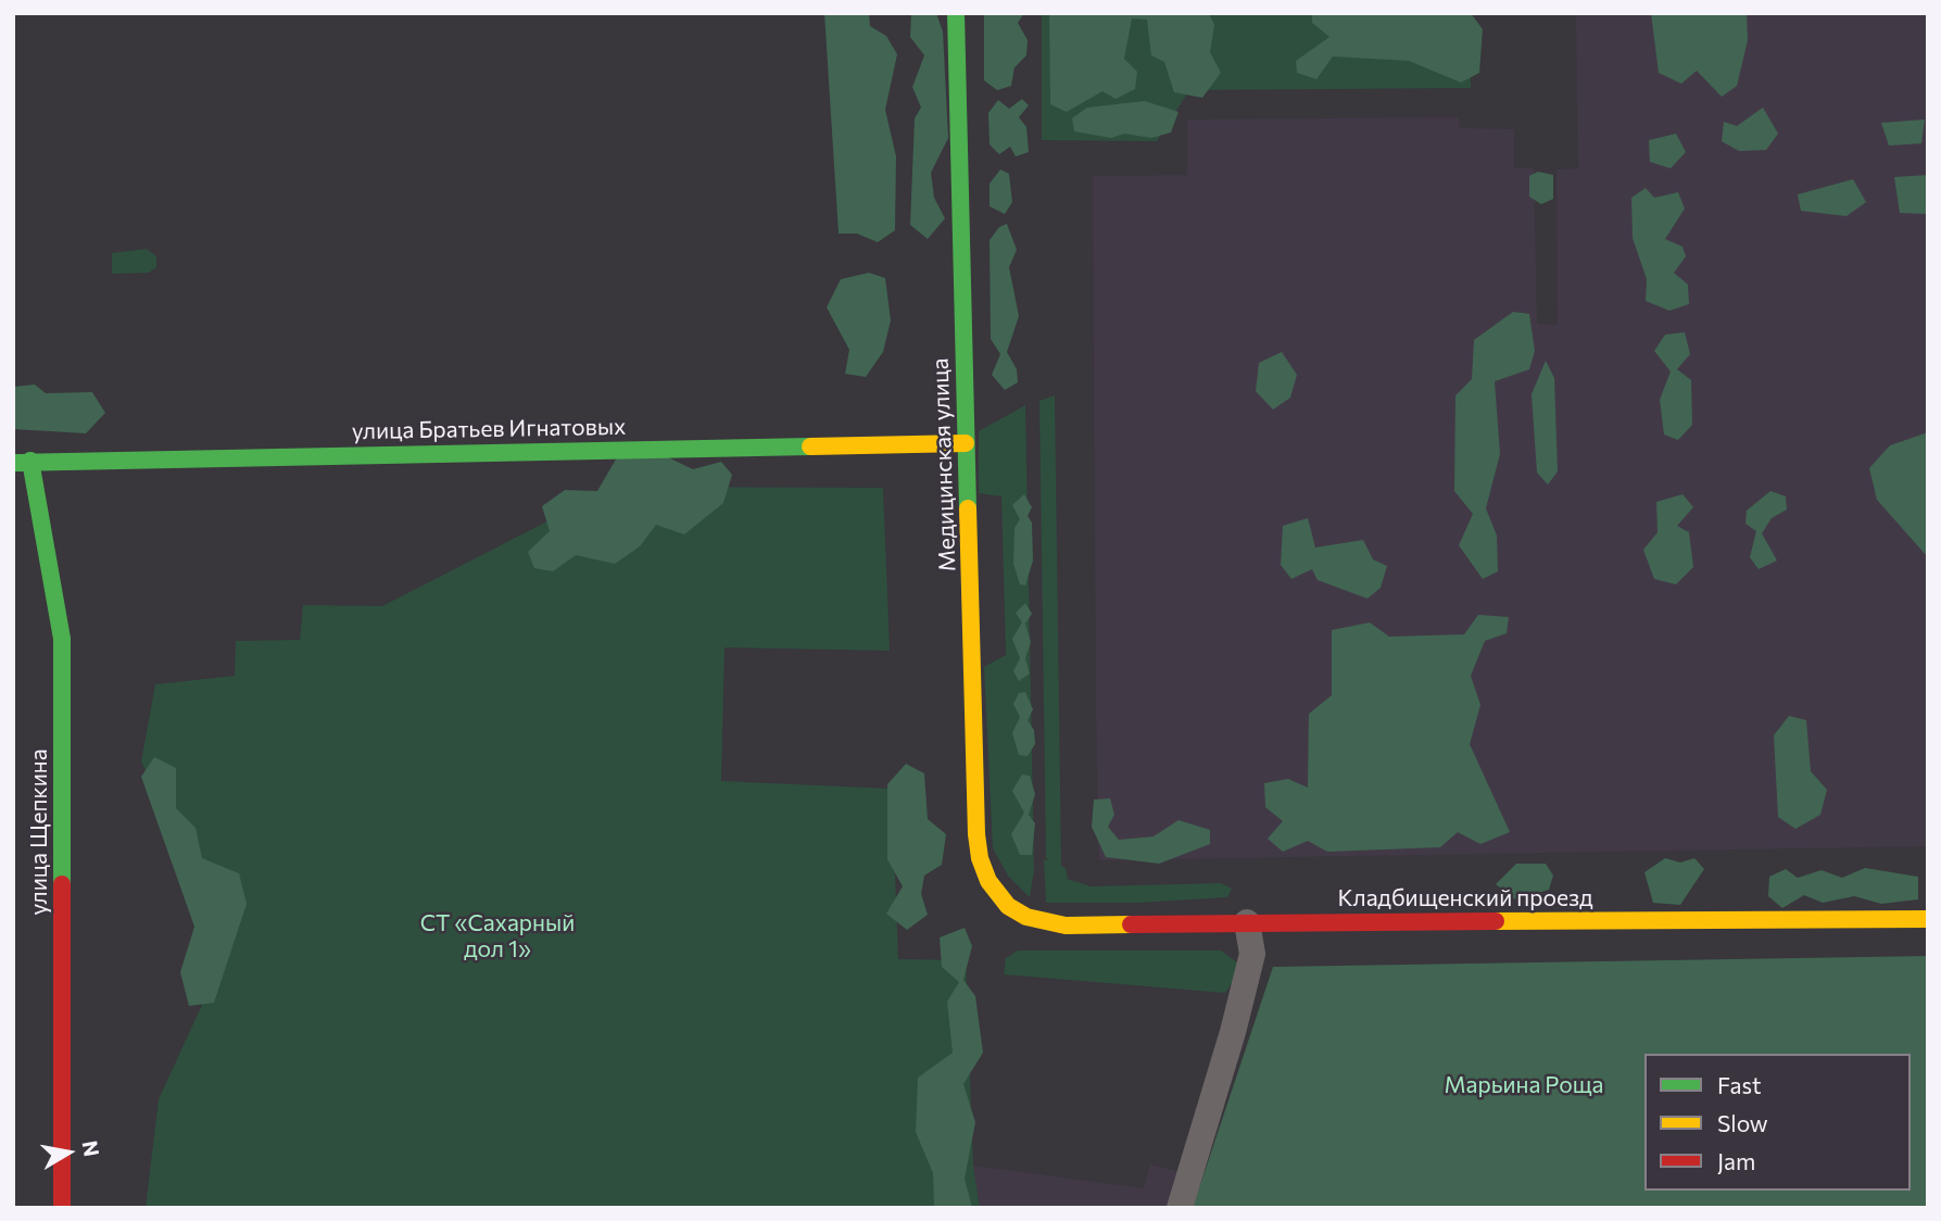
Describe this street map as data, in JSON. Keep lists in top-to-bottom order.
{
  "streets": {
    "street": [
      "улица Братьев Игнатовых",
      "Медицинская улица",
      "улица Щепкина",
      "Кладбищенский проезд"
    ]
  },
  "crossings": [
    ["улица Братьев Игнатовых", "Медицинская улица"],
    ["улица Братьев Игнатовых", "улица Щепкина"],
    ["Медицинская улица", "Кладбищенский проезд"]
  ],
  "parks": ["СТ «Сахарный дол 1»", "Марьина Роща"],
  "legend": ["Fast", "Slow", "Jam"],
  "north": "right"
}
